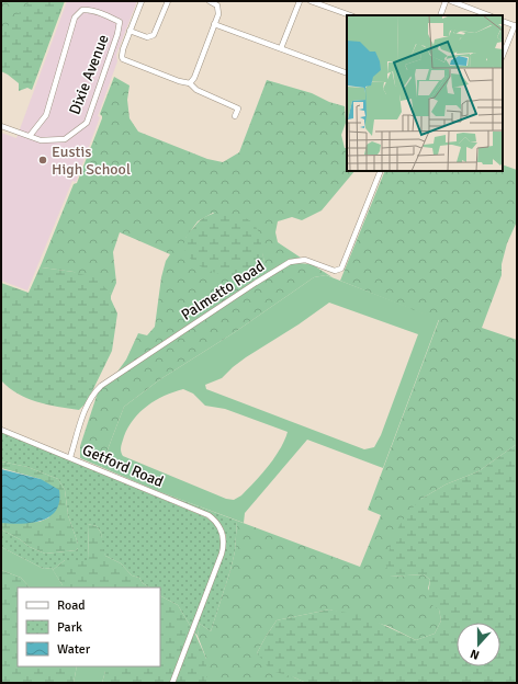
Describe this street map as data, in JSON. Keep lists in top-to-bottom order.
{
  "streets": {
    "street": ["Dixie Avenue", "Palmetto Road", "Getford Road"]
  },
  "crossings": [
    ["Palmetto Road", "Getford Road"]
  ],
  "places": ["Eustis High School"],
  "legend": ["Road", "Park", "Water"],
  "north": "bottom"
}
